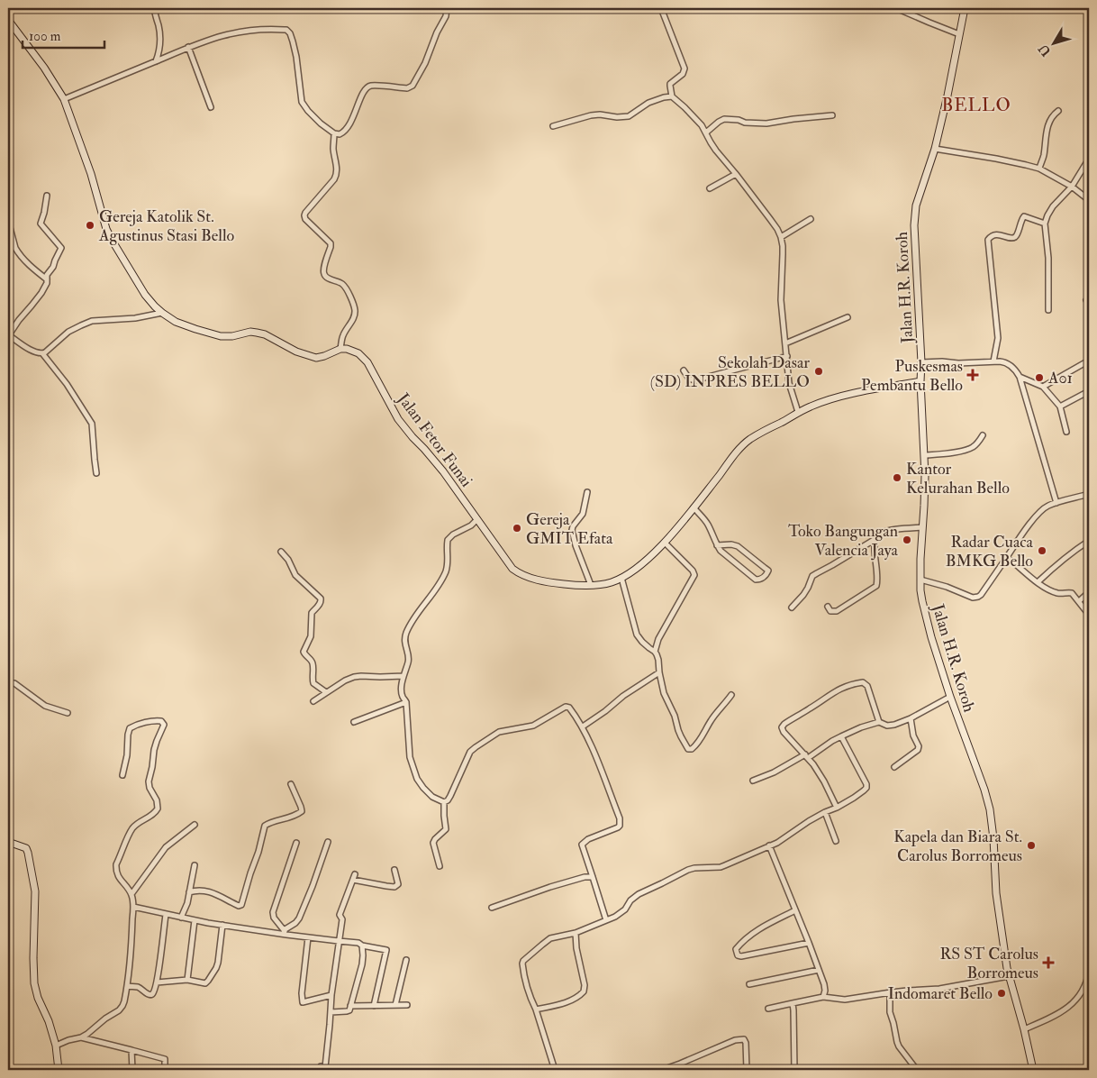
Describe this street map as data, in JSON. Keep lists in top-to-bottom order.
{
  "streets": {
    "street": ["Jalan H.R. Koroh", "Jalan Fetor Funai"]
  },
  "crossings": [
    ["Jalan H.R. Koroh", "Jalan Fetor Funai"]
  ],
  "districts": ["BELLO"],
  "places": {
    "other": [
      "Gereja Katolik St. Agustinus Stasi Bello",
      "Sekolah Dasar (SD) INPRES BELLO",
      "A01",
      "Kantor Kelurahan Bello",
      "Gereja GMIT Efata",
      "Toko Bangungan Valencia Jaya",
      "Radar Cuaca BMKG Bello",
      "Kapela dan Biara St. Carolus Borromeus",
      "Indomaret Bello"
    ],
    "health": ["Puskesmas Pembantu Bello", "RS ST Carolus Borromeus"]
  },
  "scale_bar": "100 m",
  "north": "bottom left"
}
